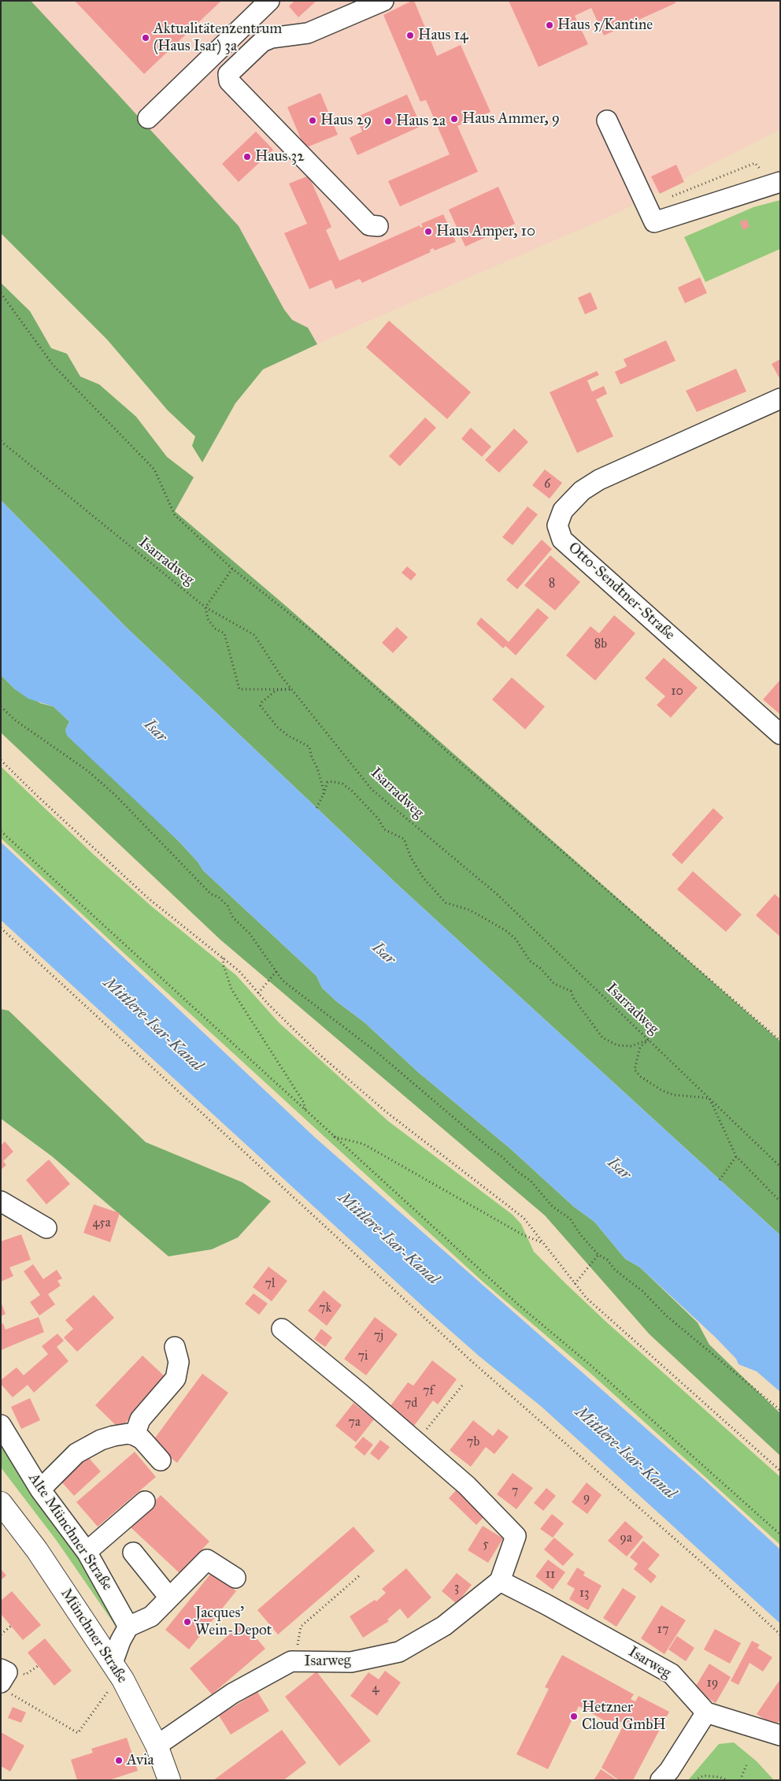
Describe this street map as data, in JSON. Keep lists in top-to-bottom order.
{
  "streets": {
    "main road": ["Münchner Straße"],
    "street": ["Otto-Sendtner-Straße", "Alte Münchner Straße", "Isarweg"],
    "path": ["Isarradweg"]
  },
  "crossings": [
    ["Münchner Straße", "Isarweg"]
  ],
  "water": ["Isar", "Mittlere-Isar-Kanal"],
  "places": [
    "Haus 5/Kantine",
    "Haus 14",
    "Aktualitätenzentrum (Haus Isar) 3a",
    "Haus Ammer, 9",
    "Haus 29",
    "Haus 2a",
    "Haus 32",
    "Haus Amper, 10",
    "Jacques' Wein-Depot",
    "Hetzner Cloud GmbH",
    "Avia"
  ],
  "house_numbers": [
    "6",
    "8",
    "8b",
    "10",
    "45a",
    "7l",
    "7k",
    "7j",
    "7i",
    "7f",
    "7d",
    "7a",
    "7b",
    "7",
    "9",
    "9a",
    "5",
    "11",
    "3",
    "13",
    "17",
    "19",
    "4"
  ]
}
